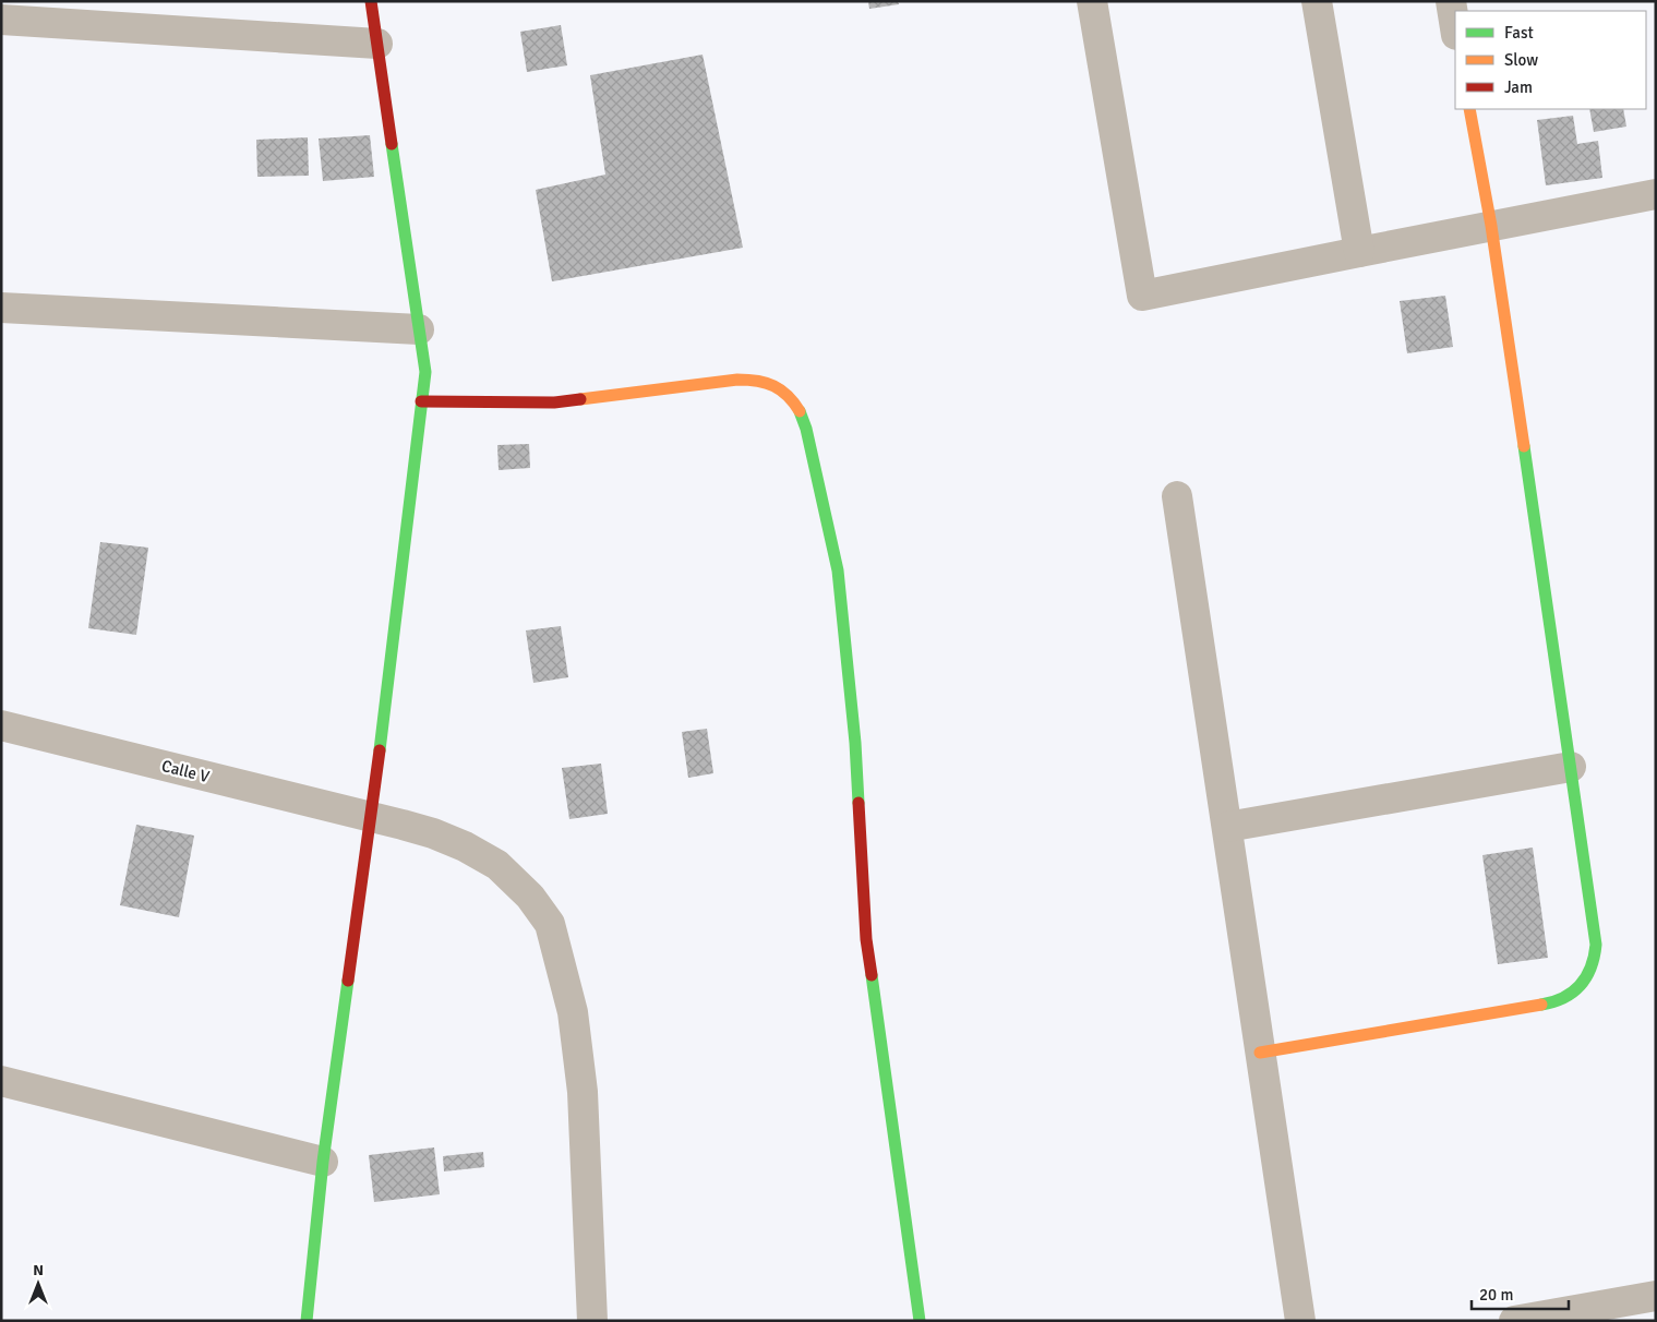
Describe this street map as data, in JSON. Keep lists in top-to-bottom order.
{
  "streets": {
    "street": ["Calle V"]
  },
  "legend": ["Fast", "Slow", "Jam"],
  "scale_bar": "20 m",
  "north": "top"
}
